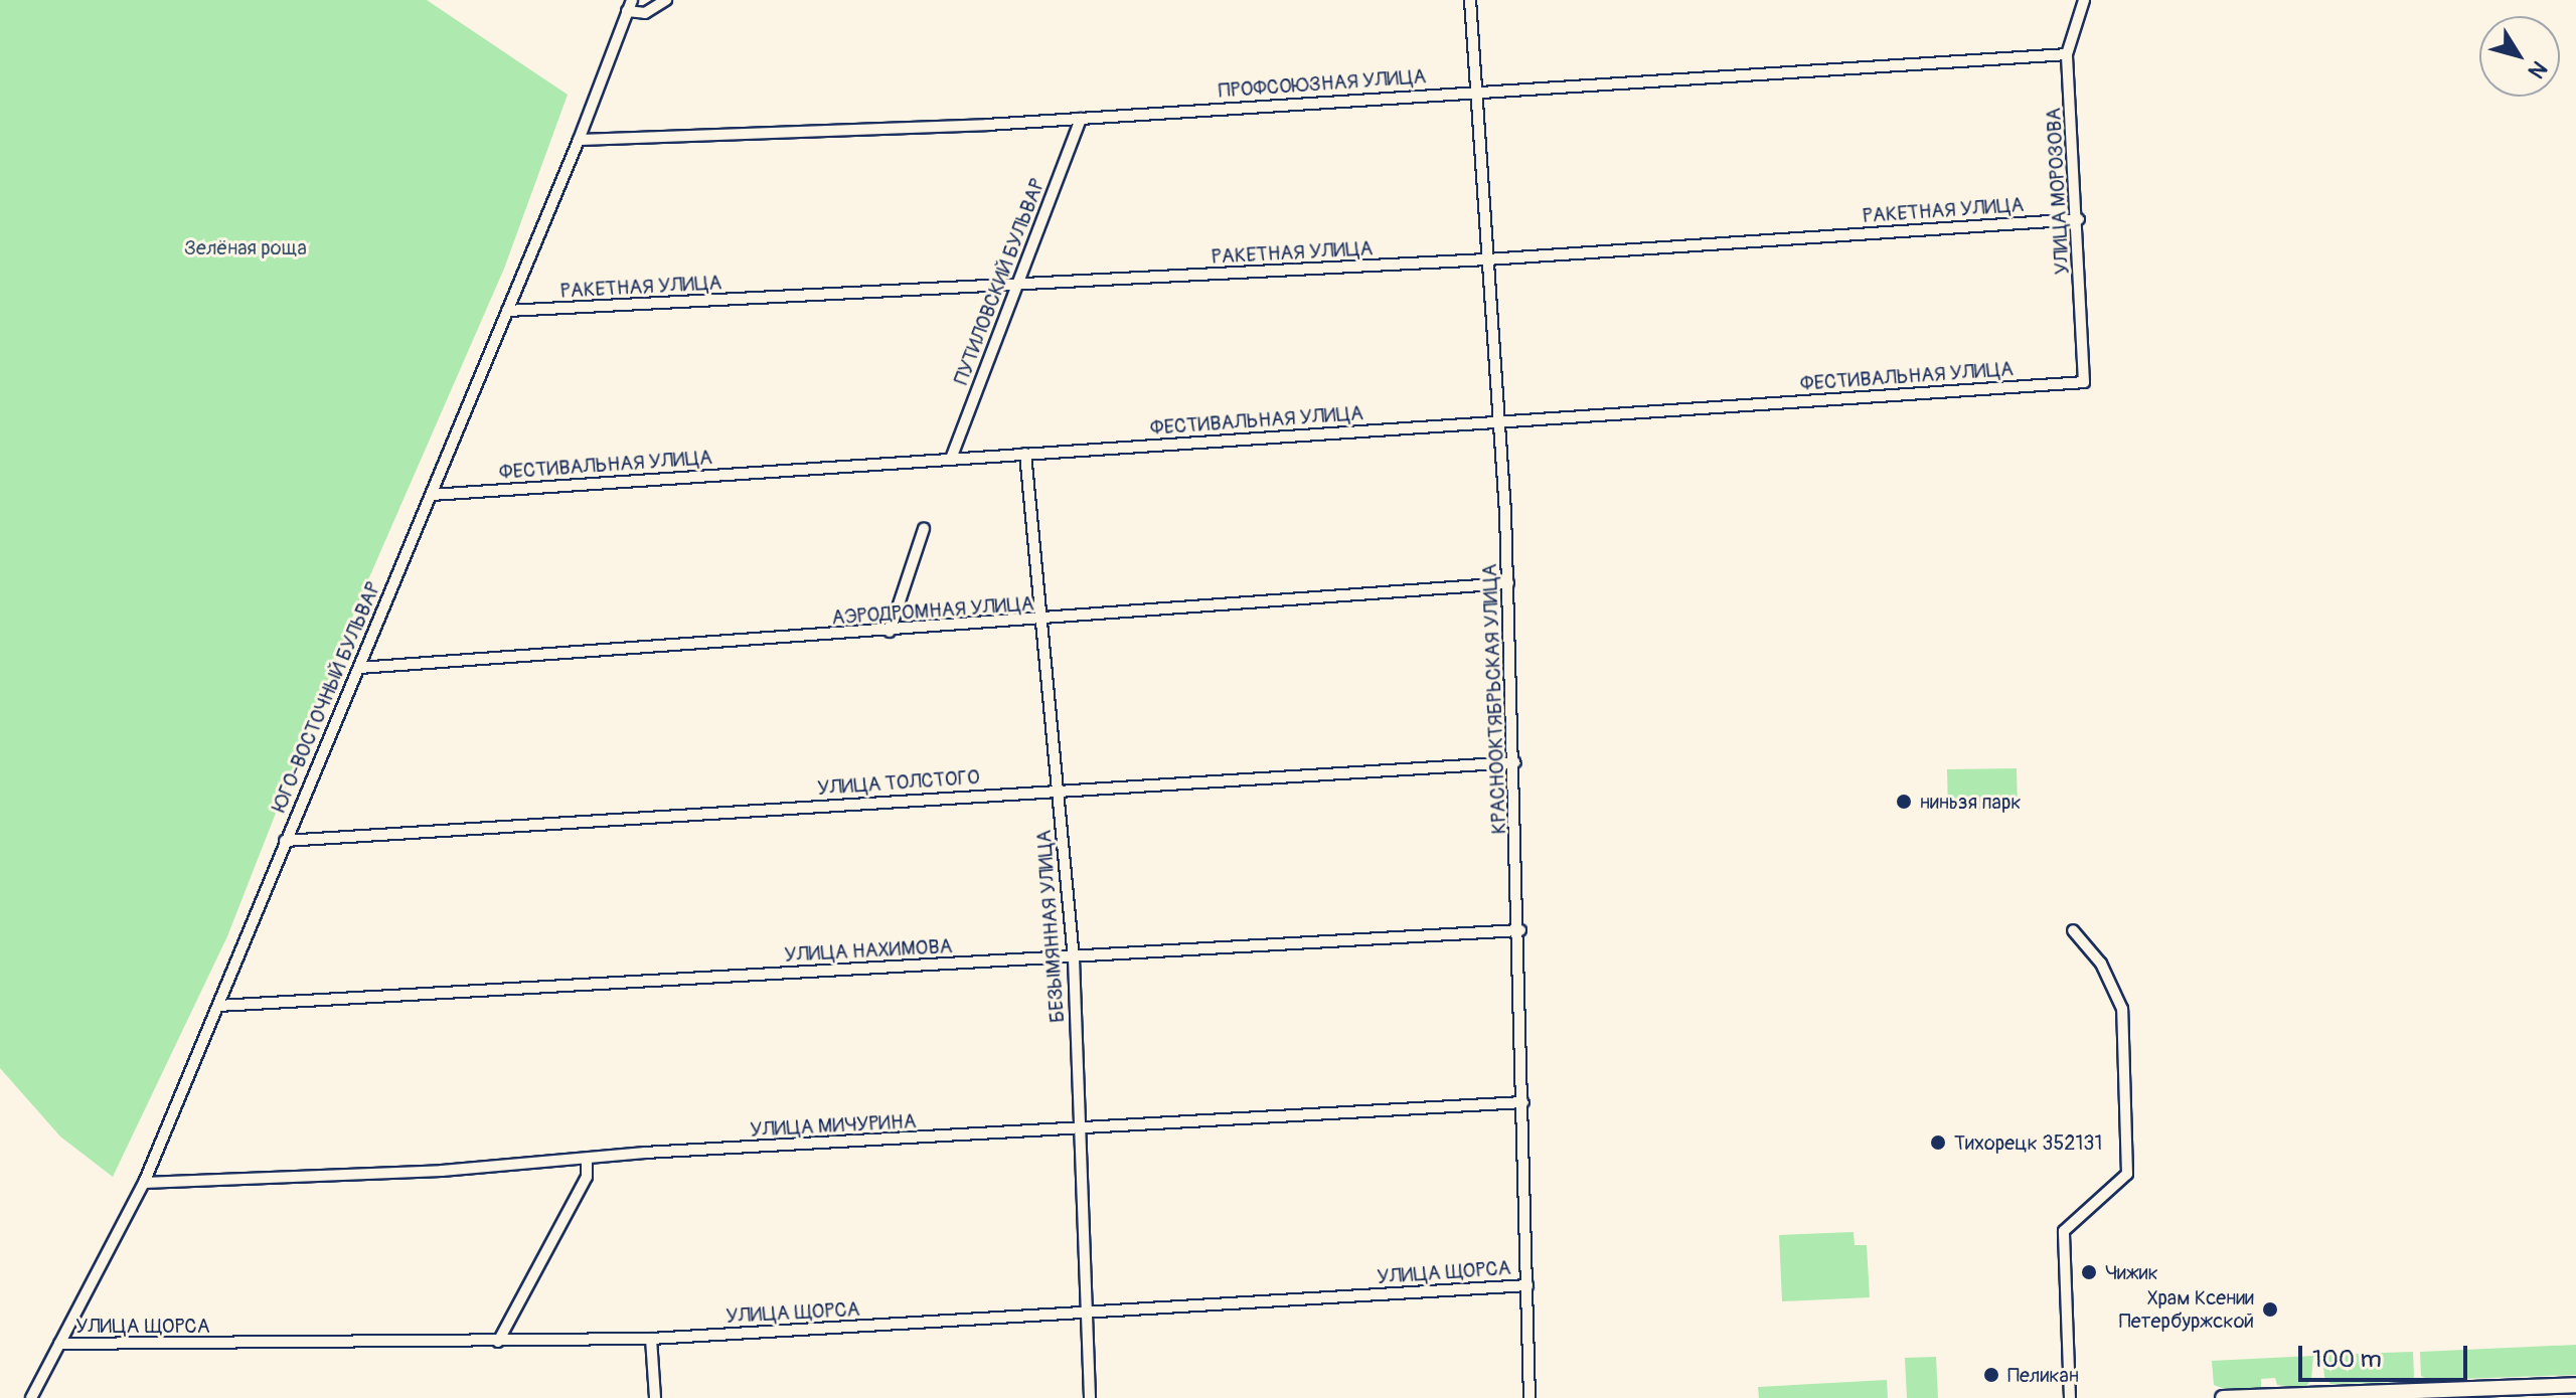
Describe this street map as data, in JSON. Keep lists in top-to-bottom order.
{
  "streets": {
    "street": [
      "ПРОФСОЮЗНАЯ УЛИЦА",
      "УЛИЦА МОРОЗОВА",
      "РАКЕТНАЯ УЛИЦА",
      "ПУТИЛОВСКИЙ БУЛЬВАР",
      "ФЕСТИВАЛЬНАЯ УЛИЦА",
      "АЭРОДРОМНАЯ УЛИЦА",
      "ЮГО-ВОСТОЧНЫЙ БУЛЬВАР",
      "КРАСНООКТЯБРЬСКАЯ УЛИЦА",
      "УЛИЦА ТОЛСТОГО",
      "БЕЗЫМЯННАЯ УЛИЦА",
      "УЛИЦА НАХИМОВА",
      "УЛИЦА МИЧУРИНА",
      "УЛИЦА ЩОРСА"
    ]
  },
  "crossings": [
    ["ПРОФСОЮЗНАЯ УЛИЦА", "УЛИЦА МОРОЗОВА"],
    ["ПРОФСОЮЗНАЯ УЛИЦА", "ПУТИЛОВСКИЙ БУЛЬВАР"],
    ["ПРОФСОЮЗНАЯ УЛИЦА", "ЮГО-ВОСТОЧНЫЙ БУЛЬВАР"],
    ["ПРОФСОЮЗНАЯ УЛИЦА", "КРАСНООКТЯБРЬСКАЯ УЛИЦА"],
    ["УЛИЦА МОРОЗОВА", "РАКЕТНАЯ УЛИЦА"],
    ["УЛИЦА МОРОЗОВА", "ФЕСТИВАЛЬНАЯ УЛИЦА"],
    ["РАКЕТНАЯ УЛИЦА", "ПУТИЛОВСКИЙ БУЛЬВАР"],
    ["РАКЕТНАЯ УЛИЦА", "ЮГО-ВОСТОЧНЫЙ БУЛЬВАР"],
    ["РАКЕТНАЯ УЛИЦА", "КРАСНООКТЯБРЬСКАЯ УЛИЦА"],
    ["ПУТИЛОВСКИЙ БУЛЬВАР", "ФЕСТИВАЛЬНАЯ УЛИЦА"],
    ["ФЕСТИВАЛЬНАЯ УЛИЦА", "ЮГО-ВОСТОЧНЫЙ БУЛЬВАР"],
    ["ФЕСТИВАЛЬНАЯ УЛИЦА", "КРАСНООКТЯБРЬСКАЯ УЛИЦА"],
    ["ФЕСТИВАЛЬНАЯ УЛИЦА", "БЕЗЫМЯННАЯ УЛИЦА"],
    ["АЭРОДРОМНАЯ УЛИЦА", "ЮГО-ВОСТОЧНЫЙ БУЛЬВАР"],
    ["АЭРОДРОМНАЯ УЛИЦА", "КРАСНООКТЯБРЬСКАЯ УЛИЦА"],
    ["АЭРОДРОМНАЯ УЛИЦА", "БЕЗЫМЯННАЯ УЛИЦА"],
    ["ЮГО-ВОСТОЧНЫЙ БУЛЬВАР", "УЛИЦА ТОЛСТОГО"],
    ["ЮГО-ВОСТОЧНЫЙ БУЛЬВАР", "УЛИЦА НАХИМОВА"],
    ["ЮГО-ВОСТОЧНЫЙ БУЛЬВАР", "УЛИЦА МИЧУРИНА"],
    ["ЮГО-ВОСТОЧНЫЙ БУЛЬВАР", "УЛИЦА ЩОРСА"],
    ["КРАСНООКТЯБРЬСКАЯ УЛИЦА", "УЛИЦА ТОЛСТОГО"],
    ["КРАСНООКТЯБРЬСКАЯ УЛИЦА", "УЛИЦА НАХИМОВА"],
    ["КРАСНООКТЯБРЬСКАЯ УЛИЦА", "УЛИЦА МИЧУРИНА"],
    ["КРАСНООКТЯБРЬСКАЯ УЛИЦА", "УЛИЦА ЩОРСА"],
    ["УЛИЦА ТОЛСТОГО", "БЕЗЫМЯННАЯ УЛИЦА"],
    ["БЕЗЫМЯННАЯ УЛИЦА", "УЛИЦА НАХИМОВА"],
    ["БЕЗЫМЯННАЯ УЛИЦА", "УЛИЦА МИЧУРИНА"],
    ["БЕЗЫМЯННАЯ УЛИЦА", "УЛИЦА ЩОРСА"]
  ],
  "parks": ["Зелёная роща"],
  "places": [
    "ниньзя парк",
    "Тихорецк 352131",
    "Чижик",
    "Храм Ксении Петербуржской",
    "Пеликан"
  ],
  "scale_bar": "100 m",
  "north": "bottom right"
}
